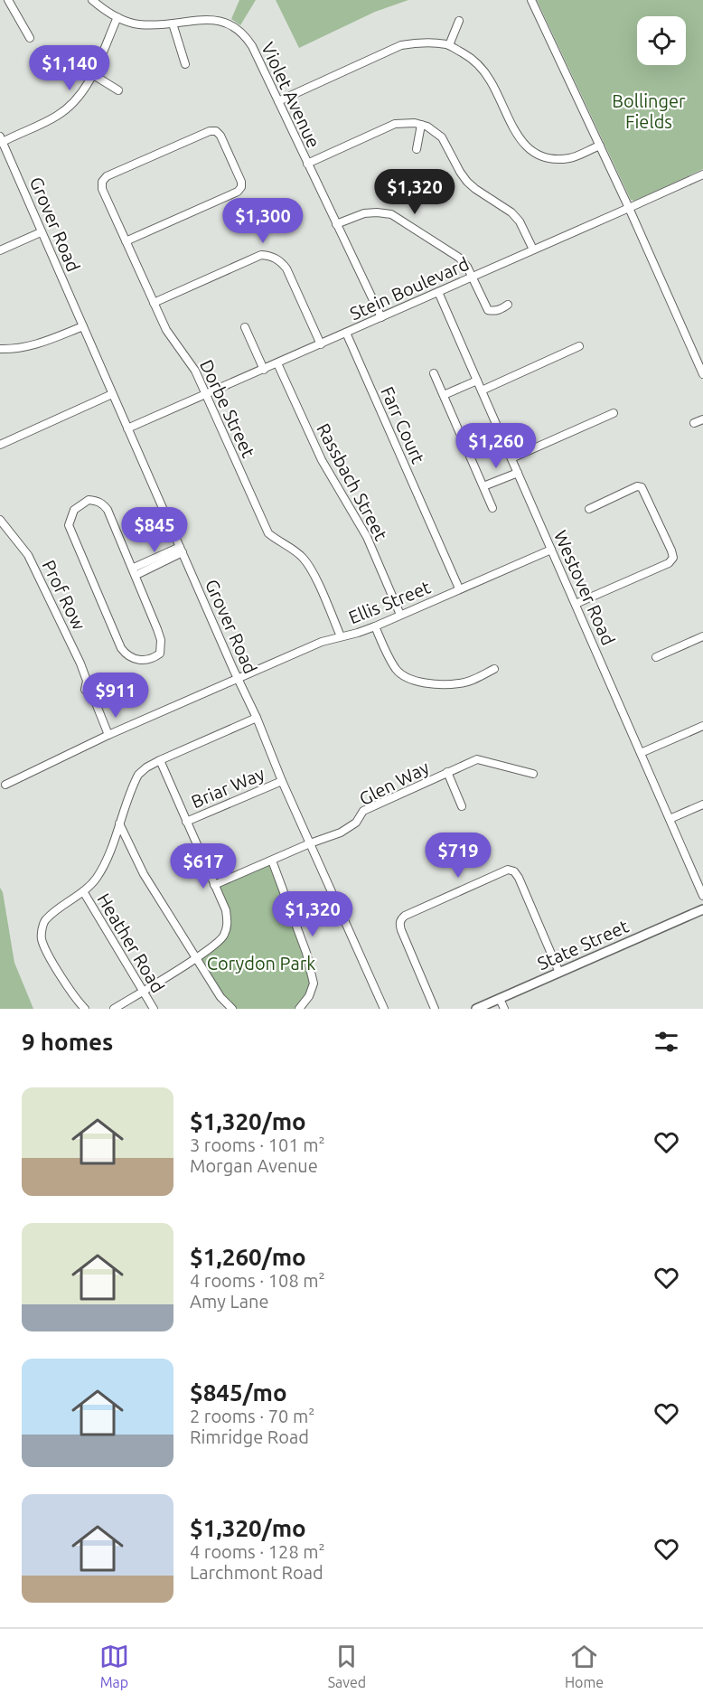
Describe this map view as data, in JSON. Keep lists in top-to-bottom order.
{
  "streets": {
    "main road": ["State Street"],
    "street": [
      "Violet Avenue",
      "Grover Road",
      "Stein Boulevard",
      "Dorbe Street",
      "Farr Court",
      "Rassbach Street",
      "Westover Road",
      "Prof Row",
      "Ellis Street",
      "Glen Way",
      "Briar Way",
      "Heather Road"
    ]
  },
  "crossings": [
    ["Violet Avenue", "Stein Boulevard"],
    ["Grover Road", "Stein Boulevard"],
    ["Grover Road", "Ellis Street"],
    ["Grover Road", "Glen Way"],
    ["Grover Road", "Briar Way"],
    ["Stein Boulevard", "Dorbe Street"],
    ["Stein Boulevard", "Farr Court"],
    ["Stein Boulevard", "Rassbach Street"],
    ["Stein Boulevard", "Westover Road"],
    ["Dorbe Street", "Ellis Street"],
    ["Farr Court", "Ellis Street"],
    ["Rassbach Street", "Ellis Street"],
    ["Westover Road", "Ellis Street"],
    ["Prof Row", "Ellis Street"]
  ],
  "parks": ["Bollinger Fields", "Corydon Park"],
  "page": {
    "price": [
      "$1,140",
      "$1,320",
      "$1,300",
      "$1,260",
      "$845",
      "$911",
      "$719",
      "$617",
      "$1,320"
    ],
    "heading": "9 homes",
    "list": [
      {
        "name": "$1,320/mo",
        "note": "3 rooms · 101 m² · Morgan Avenue"
      },
      {
        "name": "$1,260/mo",
        "note": "4 rooms · 108 m² · Amy Lane"
      },
      {
        "name": "$845/mo",
        "note": "2 rooms · 70 m² · Rimridge Road"
      },
      {
        "name": "$1,320/mo",
        "note": "4 rooms · 128 m² · Larchmont Road"
      }
    ],
    "tabs": ["Map", "Saved", "Home"]
  }
}
